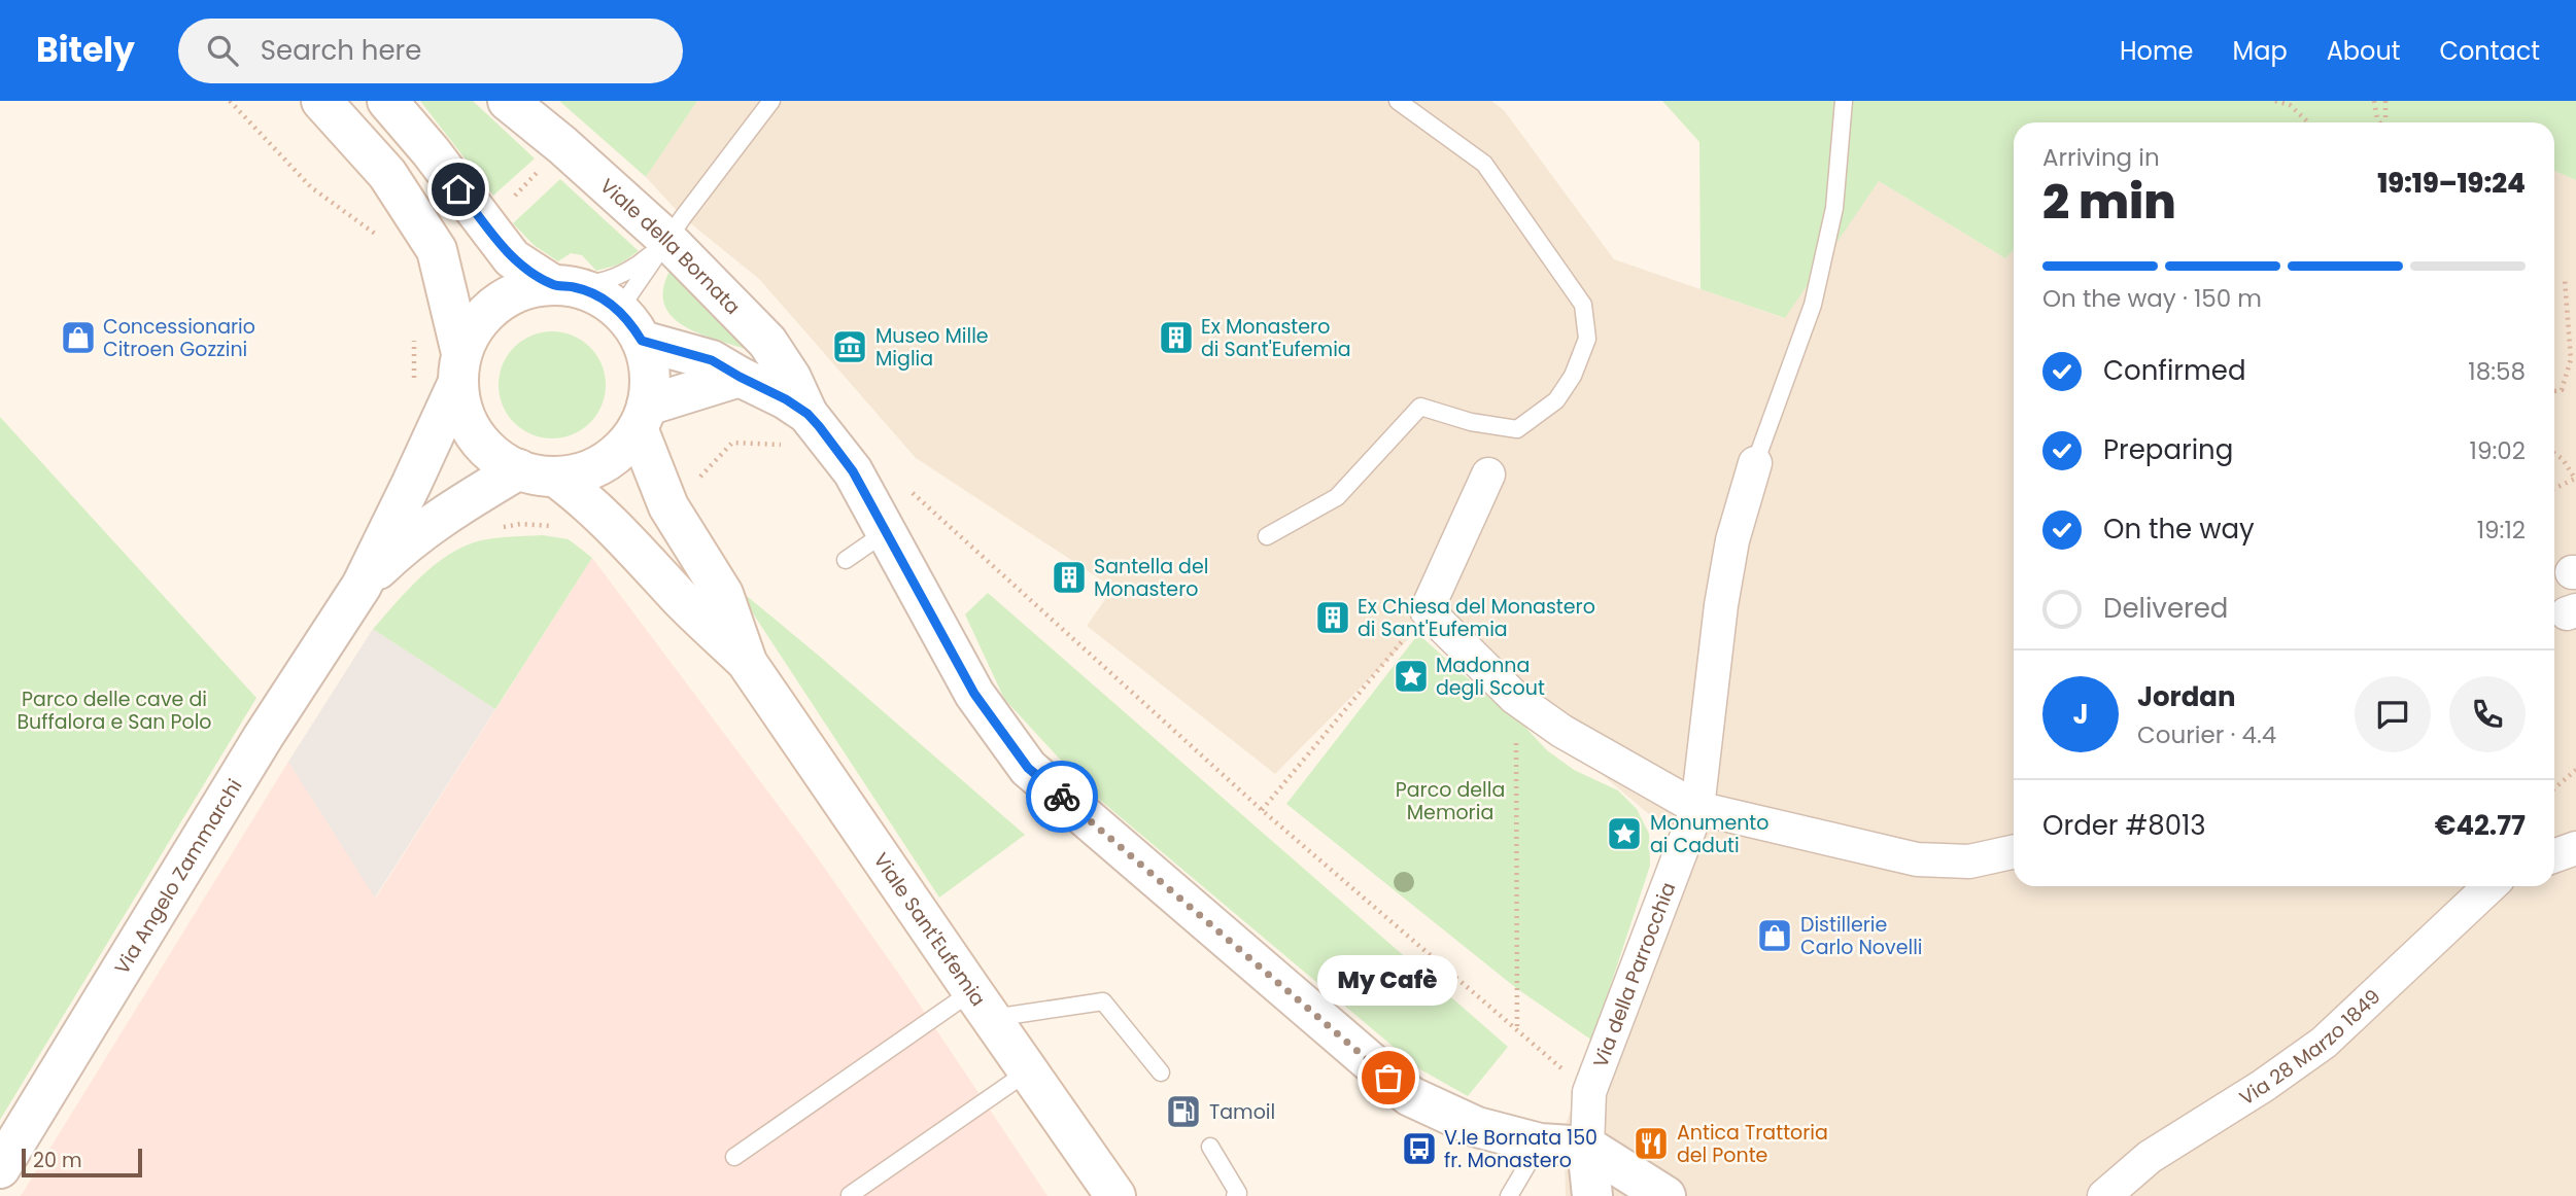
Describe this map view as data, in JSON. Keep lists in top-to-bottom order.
{
  "streets": {
    "street": [
      "Viale della Bornata",
      "Via Angelo Zammarchi",
      "Viale Sant'Eufemia",
      "Via della Parrocchia",
      "Via 28 Marzo 1849"
    ]
  },
  "crossings": [
    ["Viale della Bornata", "Via Angelo Zammarchi"],
    ["Viale della Bornata", "Viale Sant'Eufemia"],
    ["Viale della Bornata", "Via della Parrocchia"],
    ["Via Angelo Zammarchi", "Viale Sant'Eufemia"]
  ],
  "parks": ["Parco delle cave di Buffalora e San Polo", "Parco della Memoria"],
  "places": {
    "shop": ["Concessionario Citroen Gozzini", "Distillerie Carlo Novelli"],
    "building": ["Ex Monastero di Sant'Eufemia", "Santella del Monastero", "Ex Chiesa del Monastero di Sant'Eufemia"],
    "museum": ["Museo Mille Miglia"],
    "place": ["Madonna degli Scout", "Monumento ai Caduti"],
    "other": ["My Cafè"],
    "fuel station": ["Tamoil"],
    "restaurant": ["Antica Trattoria del Ponte"],
    "bus stop": ["V.le Bornata 150 fr. Monastero"]
  },
  "scale_bar": "20 m",
  "page": {
    "header": "Bitely",
    "search": "Search here",
    "nav": [
      "Home",
      "Map",
      "About",
      "Contact"
    ],
    "heading": ["2 min", "Arriving in", "19:19–19:24"],
    "panel": [
      "Jordan",
      "Courier · 4.4",
      "Order #8013",
      "€42.77"
    ],
    "bar": "On the way · 150 m",
    "list": [
      ["Confirmed", "18:58"],
      ["Preparing", "19:02"],
      ["On the way", "19:12"],
      "Delivered"
    ],
    "round": "J",
    "bubble": "My Cafè",
    "scale": "20 m"
  }
}
